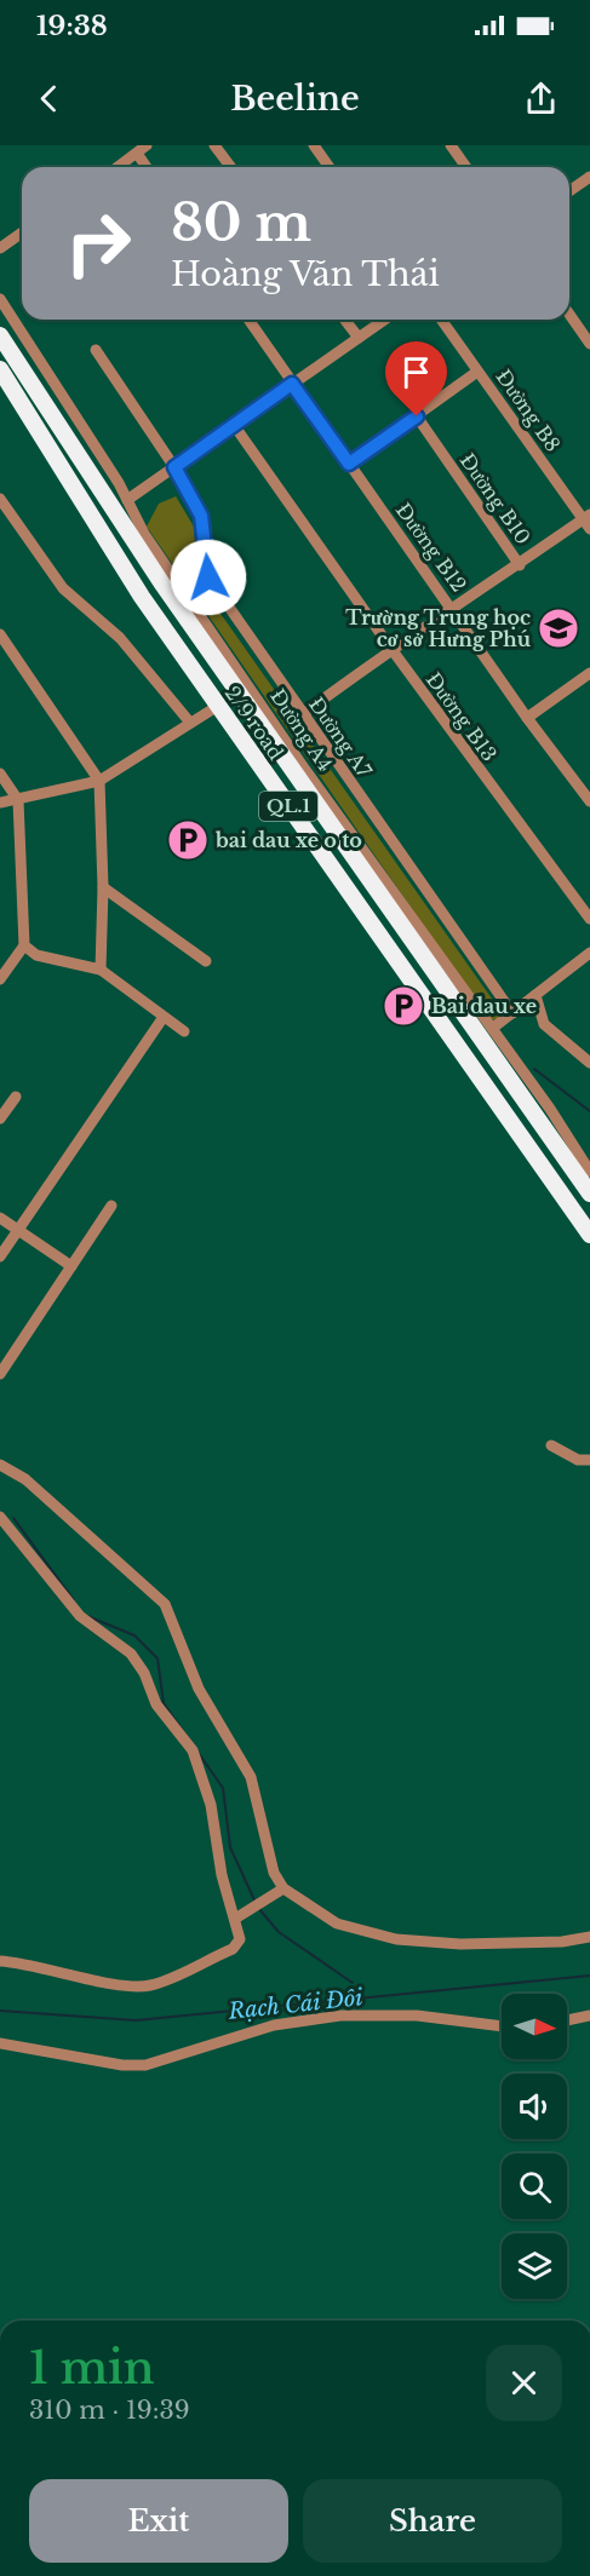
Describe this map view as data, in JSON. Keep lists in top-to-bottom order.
{
  "streets": {
    "highway": ["2/9 road", "QL.1"],
    "street": [
      "Đường B8",
      "Đường B10",
      "Đường B12",
      "Đường B13",
      "Đường A4",
      "Đường A7"
    ]
  },
  "water": ["Rạch Cái Đôi"],
  "places": {
    "school or university": ["Trường Trung học cơ sở Hưng Phú"],
    "parking": ["bai dau xe o to", "Bai dau xe"]
  },
  "north": "right",
  "page": {
    "status": "19:38",
    "header": "Beeline",
    "turn": ["80 m", "Hoàng Văn Thái"],
    "heading": ["1 min", "310 m · 19:39"],
    "buttons": ["Exit", "Share"]
  }
}
